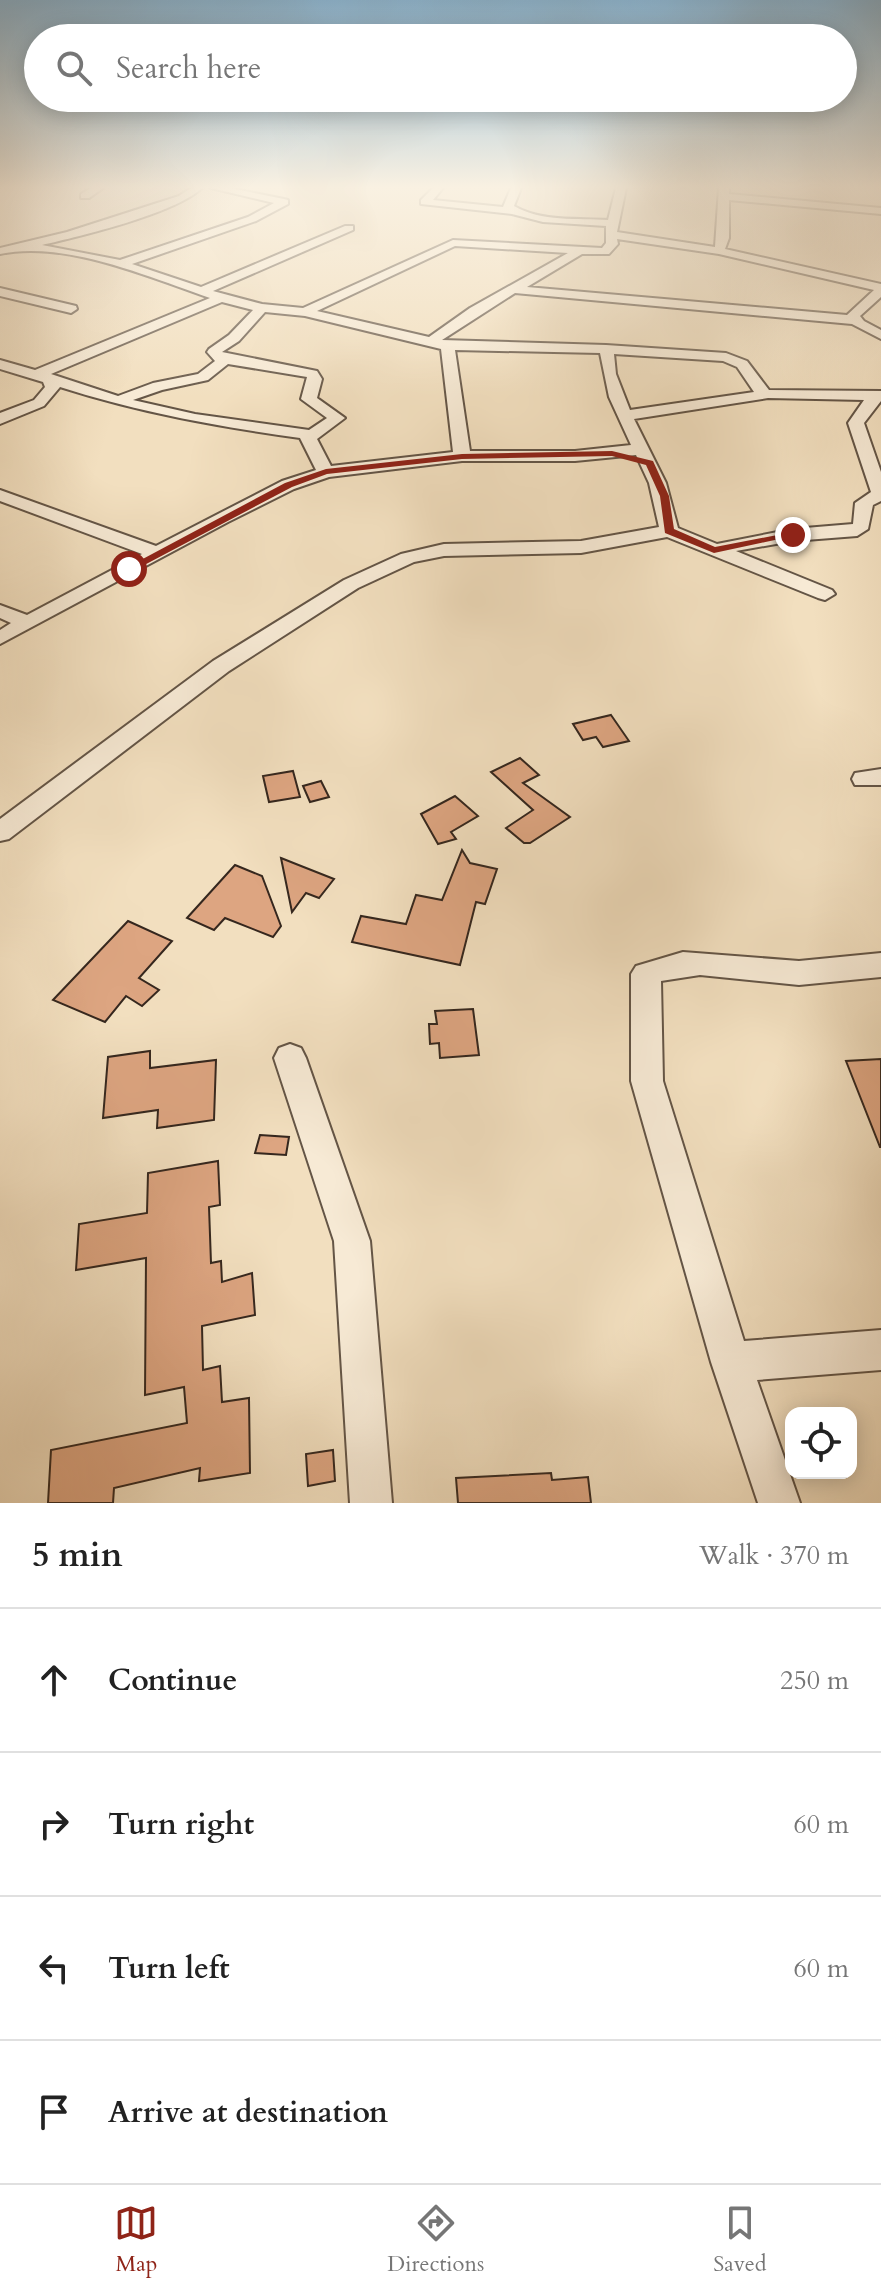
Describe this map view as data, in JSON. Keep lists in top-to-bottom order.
{
  "page": {
    "search": "Search here",
    "heading": ["5 min", "Walk · 370 m"],
    "list": [
      ["Continue", "250 m"],
      ["Turn right", "60 m"],
      ["Turn left", "60 m"],
      "Arrive at destination"
    ],
    "nav": ["Map", "Directions", "Saved"]
  }
}
